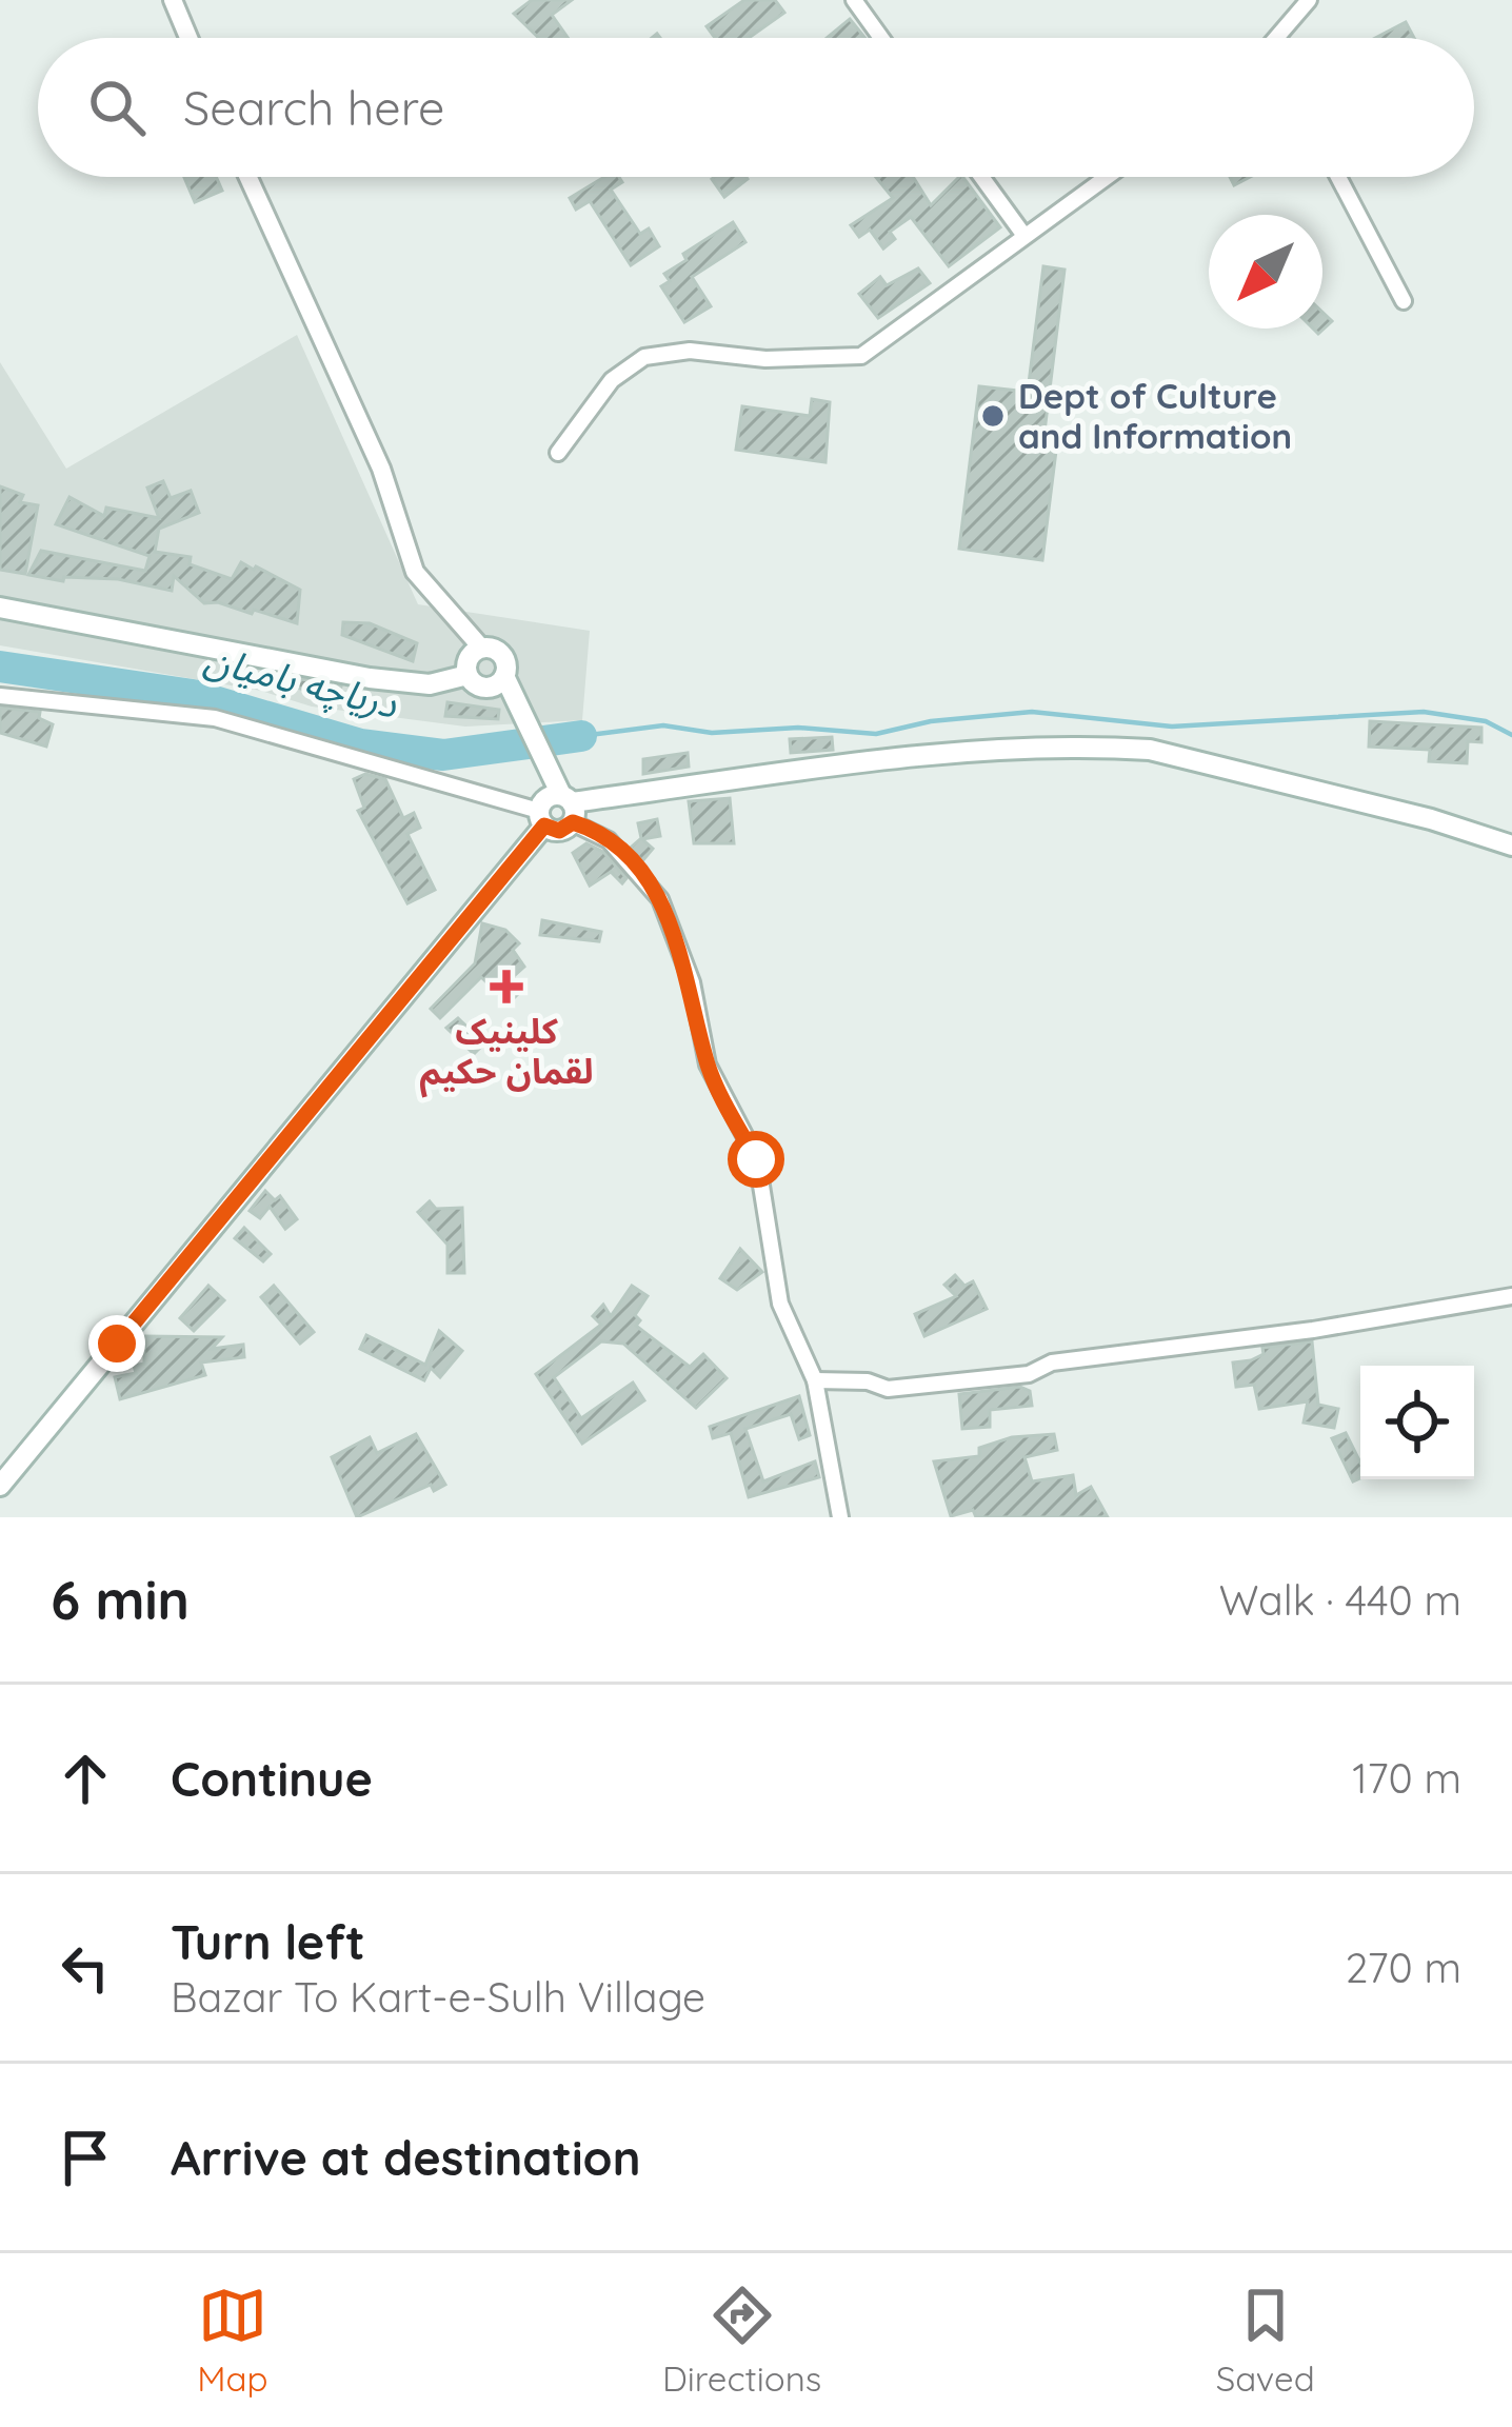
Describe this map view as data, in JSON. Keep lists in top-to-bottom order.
{
  "water": ["دریاچه بامیان"],
  "places": {
    "other": ["Dept of Culture and Information"],
    "health": ["کلینیک لقمان حکیم"]
  },
  "north": "bottom left",
  "page": {
    "search": "Search here",
    "heading": ["6 min", "Walk · 440 m"],
    "list": [
      ["Continue", "170 m"],
      ["Turn left", "Bazar To Kart-e-Sulh Village", "270 m"],
      "Arrive at destination"
    ],
    "nav": ["Map", "Directions", "Saved"]
  }
}
